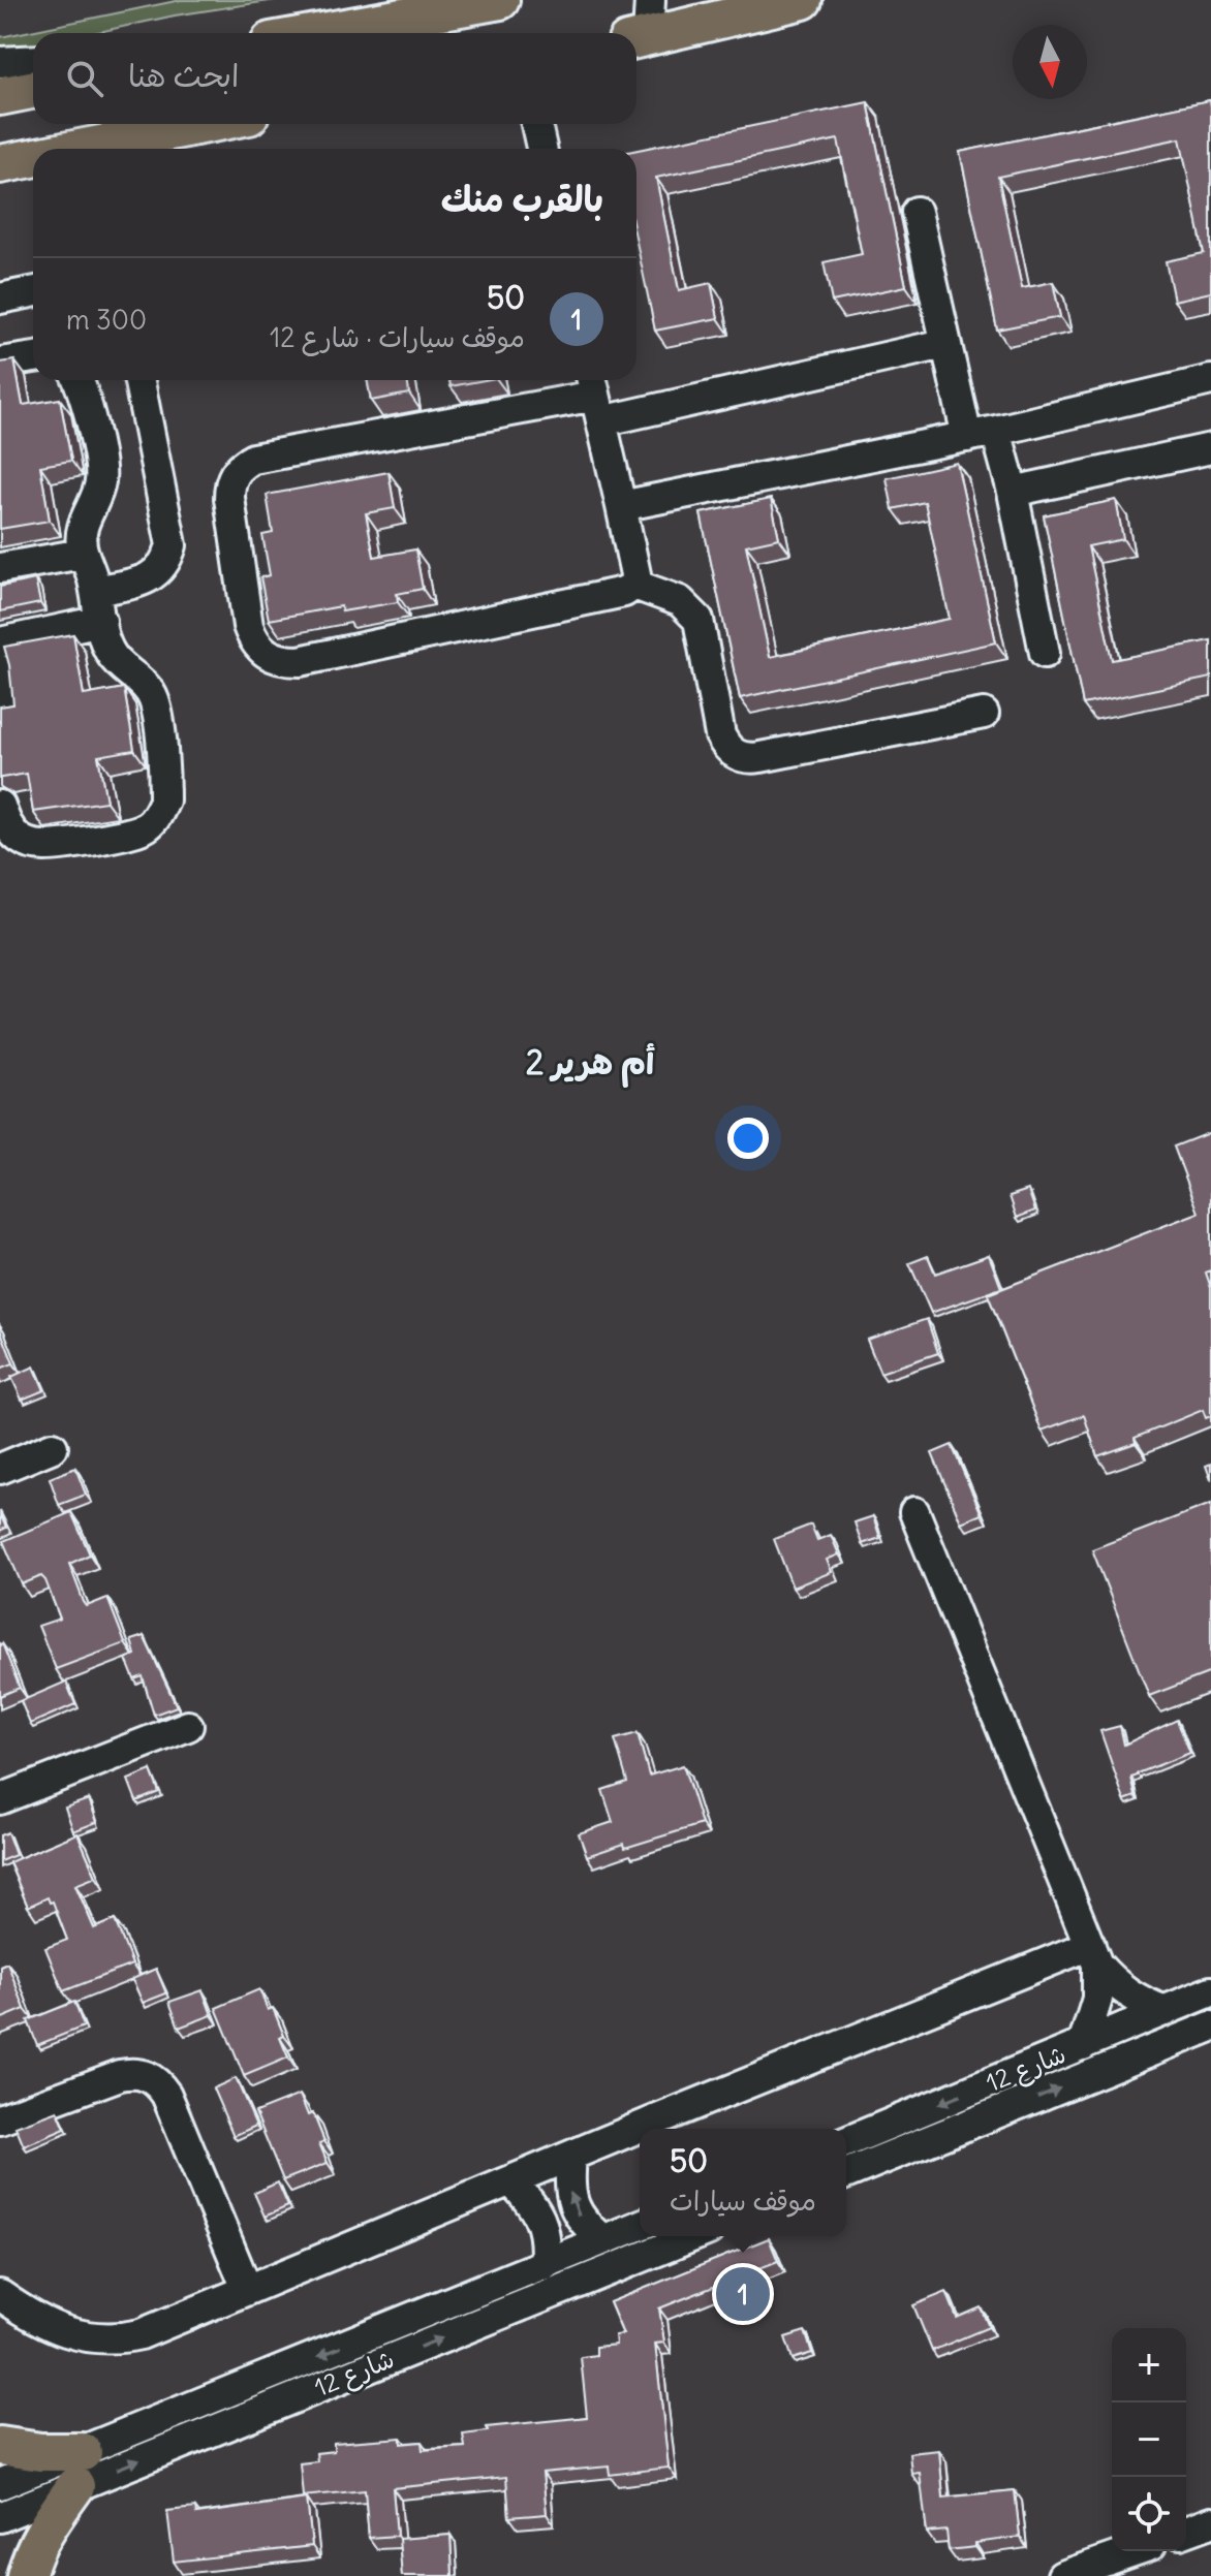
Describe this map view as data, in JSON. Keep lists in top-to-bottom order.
{
  "streets": {
    "street": ["شارع 12"]
  },
  "districts": ["أم هرير 2"],
  "north": "bottom",
  "page": {
    "search": "ابحث هنا",
    "heading": "بالقرب منك",
    "list": [
      {
        "mark": "1",
        "name": "50",
        "note": "موقف سيارات · شارع 12",
        "value": "300 m"
      }
    ],
    "popup": ["50", "موقف سيارات"],
    "pins": "1",
    "map_buttons": ["+", "−"]
  }
}
